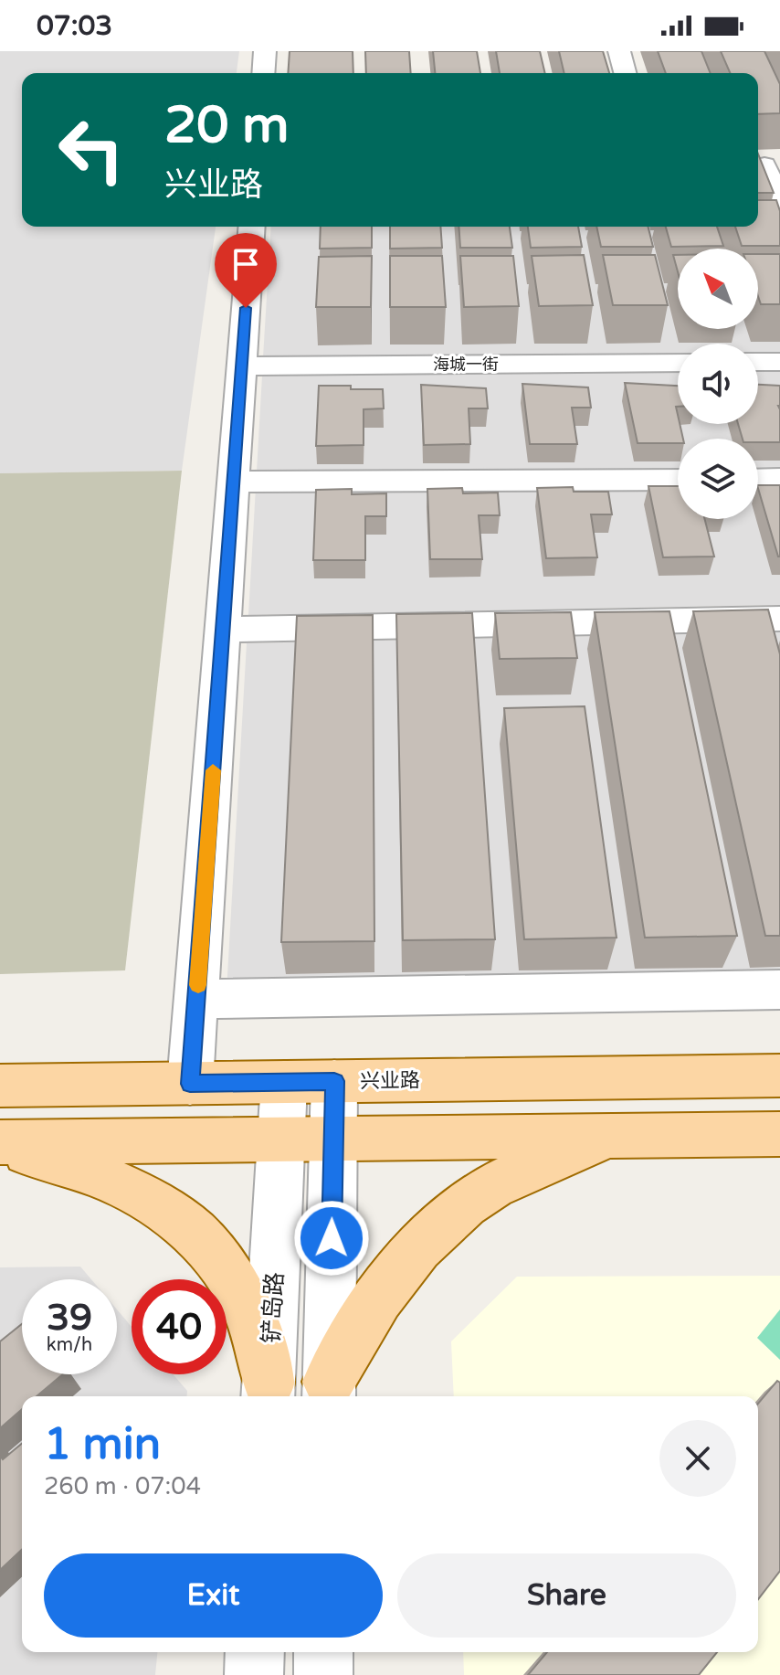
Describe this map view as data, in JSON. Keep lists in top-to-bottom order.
{
  "streets": {
    "main road": ["兴业路"],
    "street": ["海城一街", "铲岛路"]
  },
  "crossings": [
    ["兴业路", "铲岛路"]
  ],
  "north": "top left",
  "page": {
    "status": "07:03",
    "turn": ["20 m", "兴业路"],
    "speed": "39 km/h",
    "limit": "40",
    "heading": ["1 min", "260 m · 07:04"],
    "buttons": ["Exit", "Share"]
  }
}
